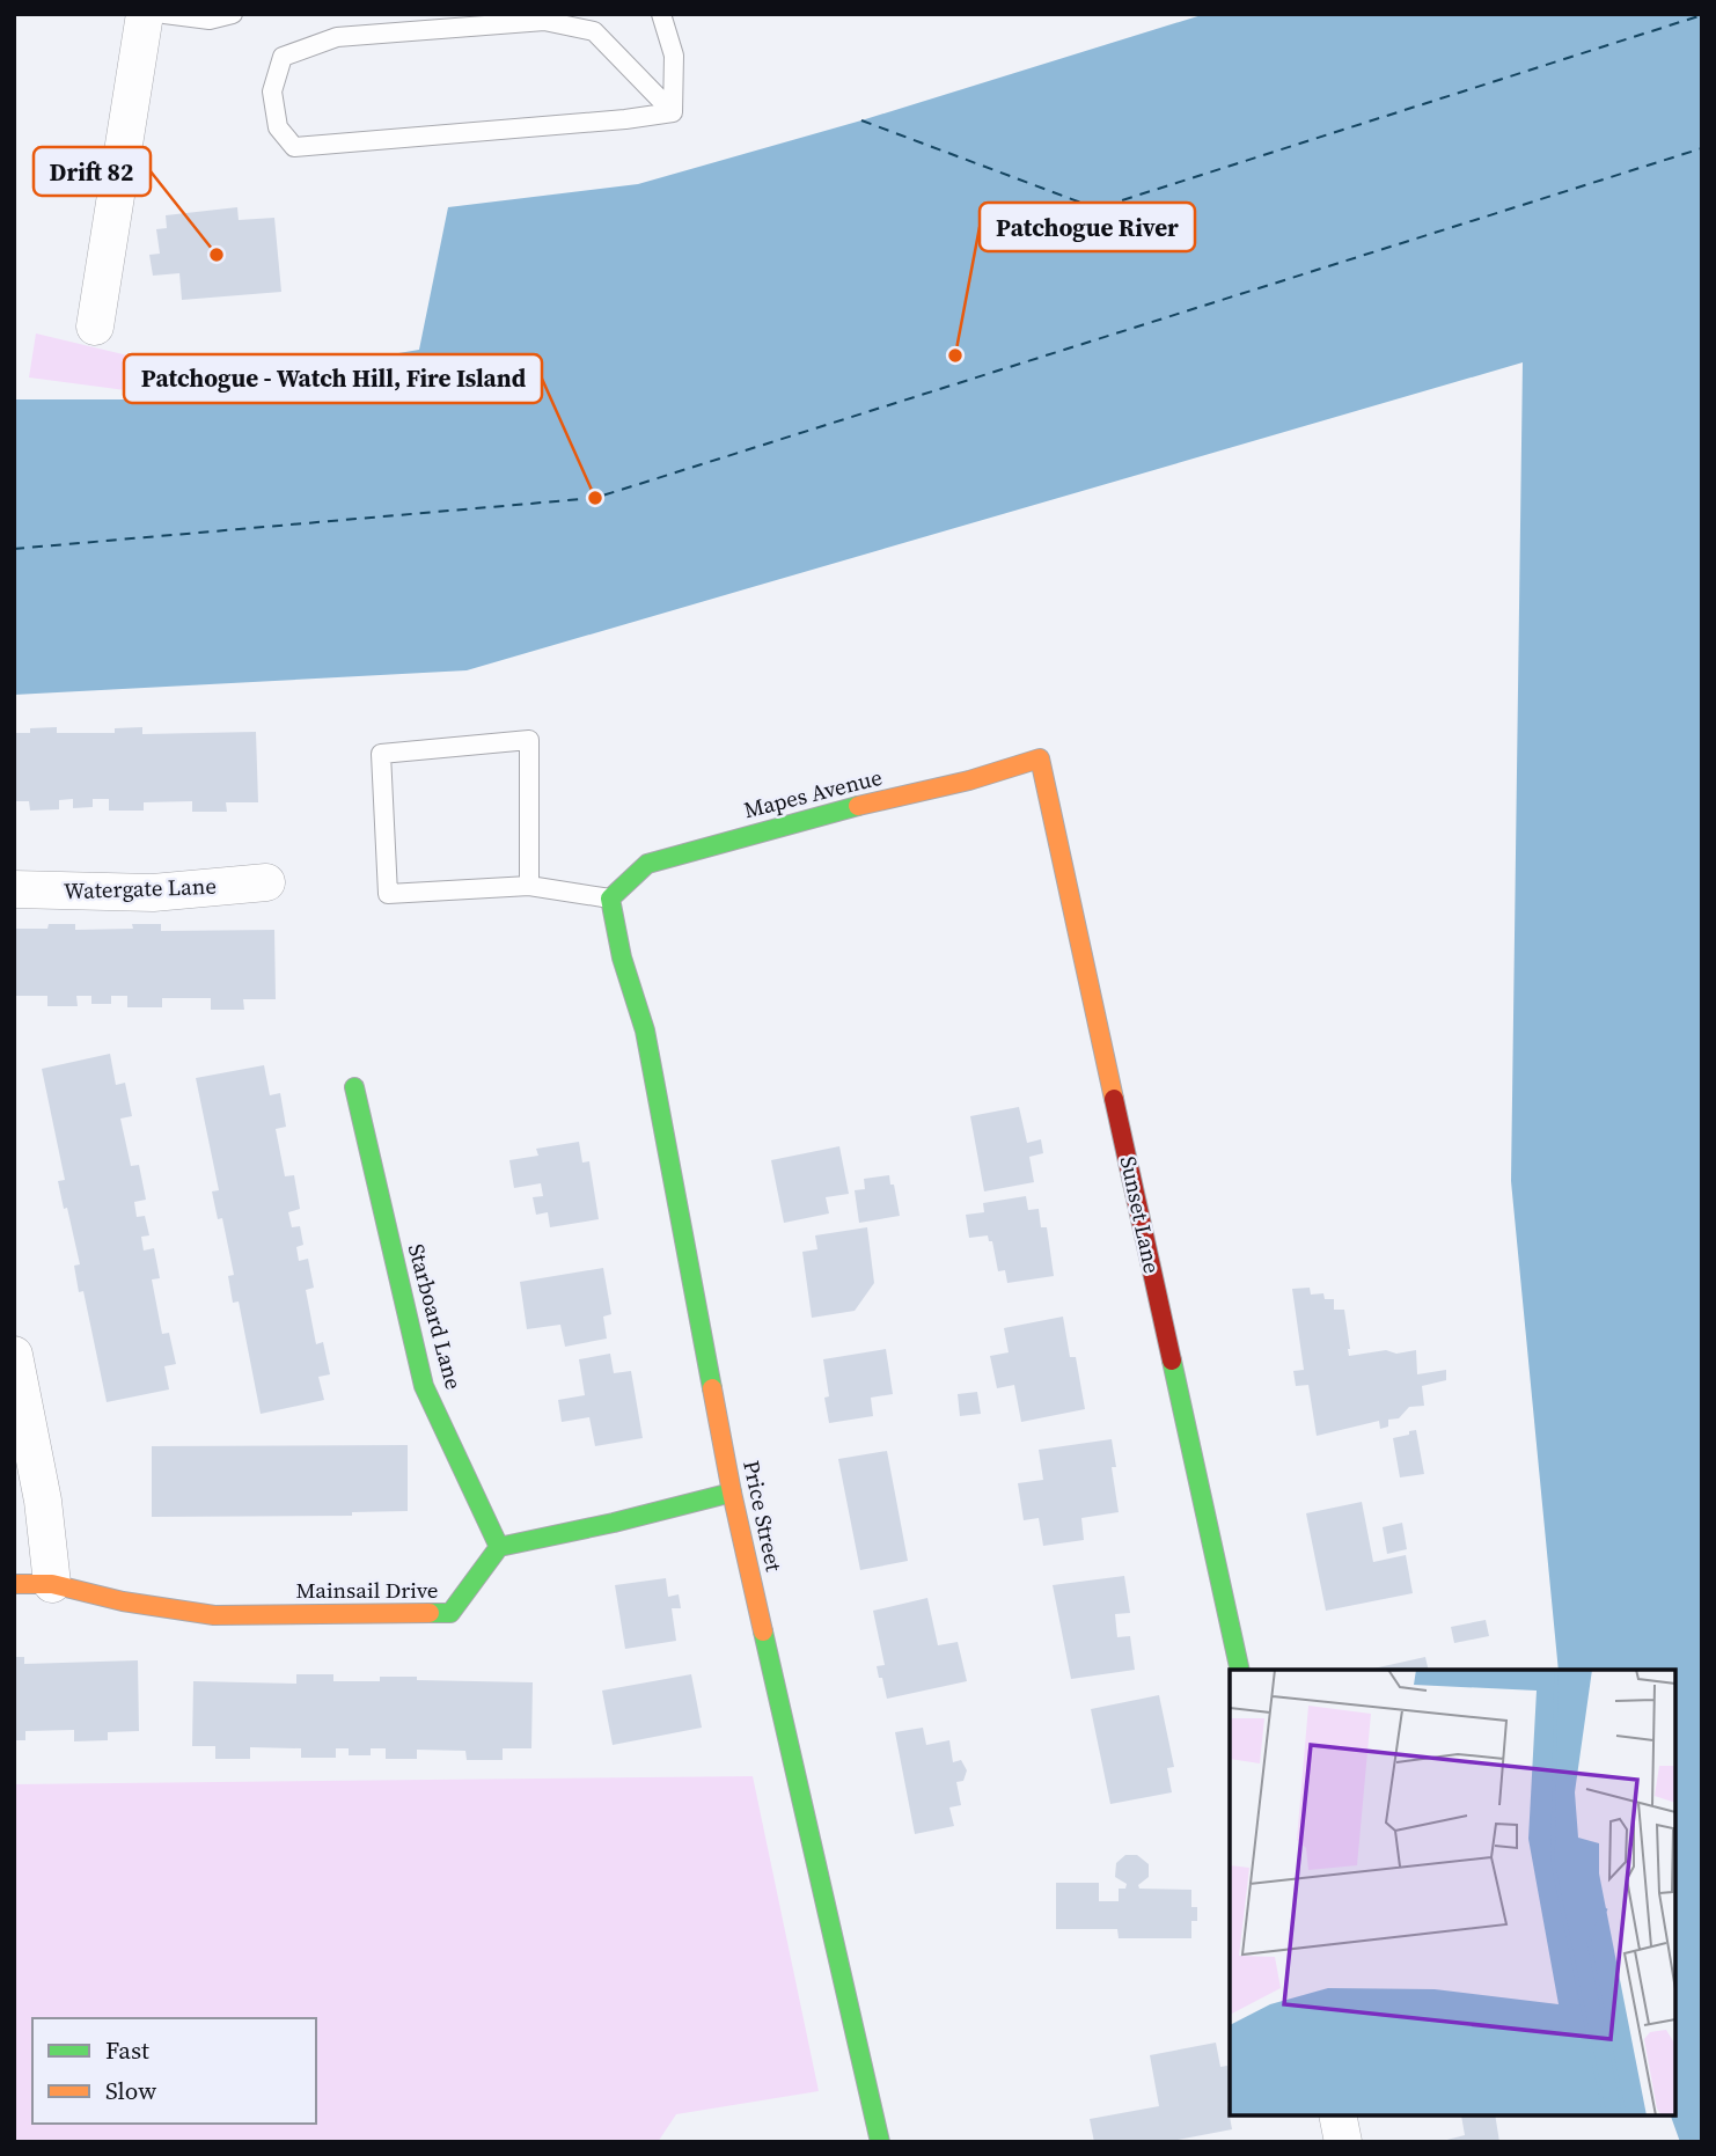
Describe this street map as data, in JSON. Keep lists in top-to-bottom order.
{
  "streets": {
    "street": [
      "Mapes Avenue",
      "Watergate Lane",
      "Sunset Lane",
      "Starboard Lane",
      "Price Street",
      "Mainsail Drive"
    ]
  },
  "crossings": [
    ["Mapes Avenue", "Sunset Lane"],
    ["Mapes Avenue", "Price Street"],
    ["Starboard Lane", "Mainsail Drive"]
  ],
  "places": ["Drift 82", "Patchogue River", "Patchogue - Watch Hill, Fire Island"],
  "legend": ["Fast", "Slow"]
}
